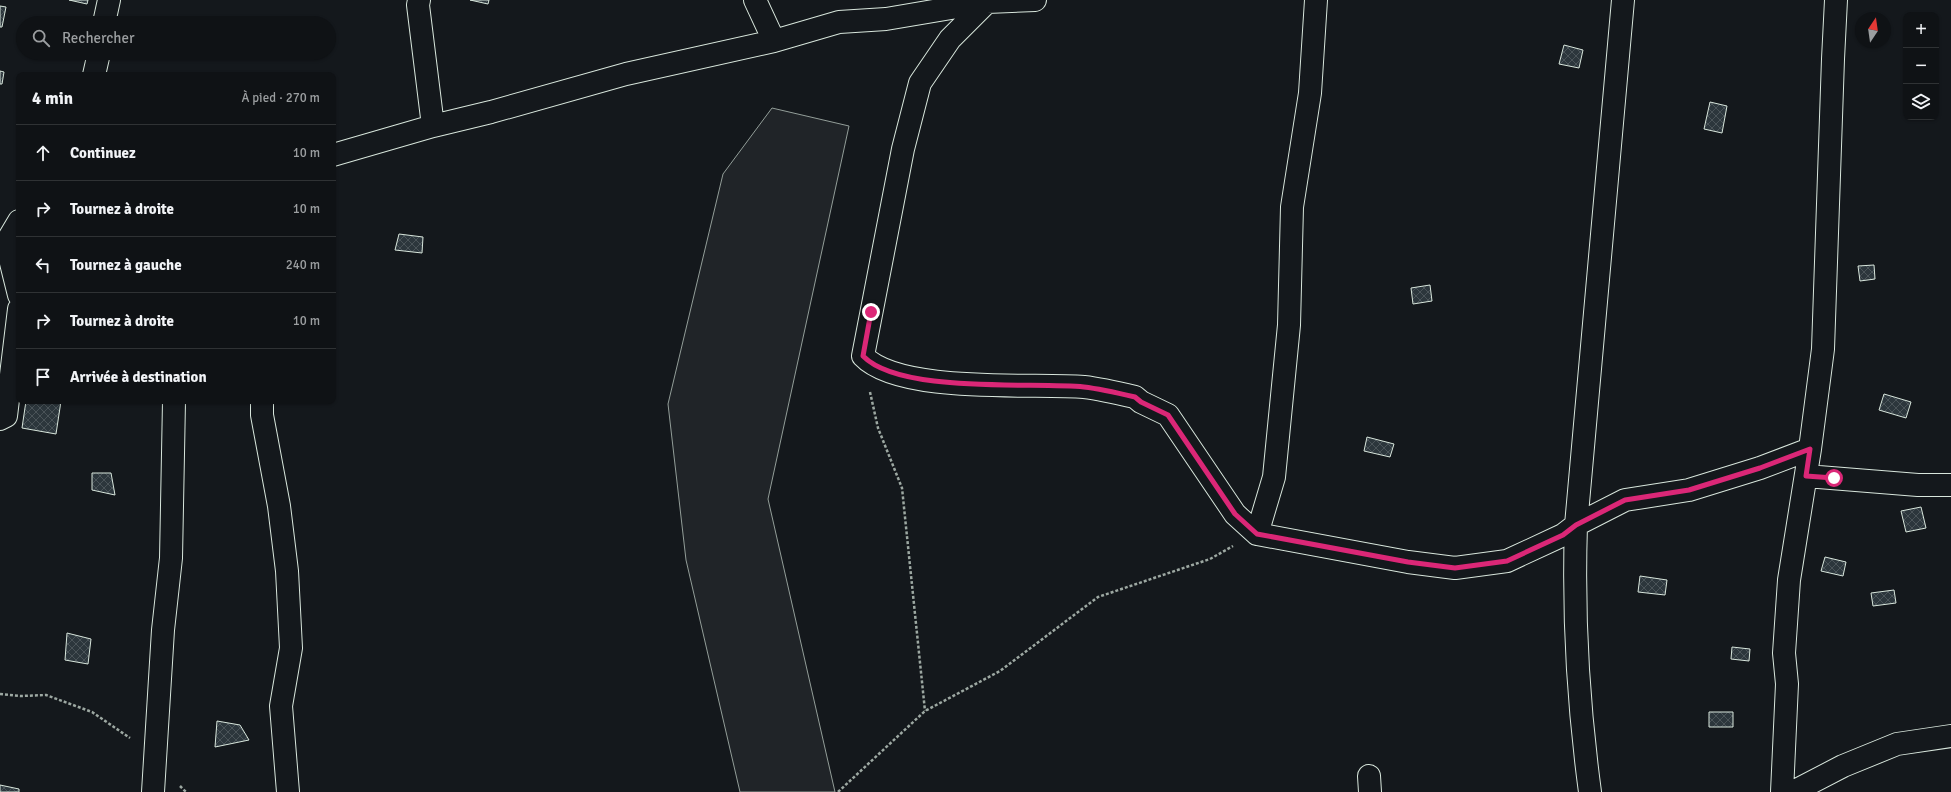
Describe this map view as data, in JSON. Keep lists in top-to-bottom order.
{
  "north": "top",
  "page": {
    "map_buttons": ["+", "−"],
    "search": "Rechercher",
    "heading": ["4 min", "À pied · 270 m"],
    "list": [
      ["Continuez", "10 m"],
      ["Tournez à droite", "10 m"],
      ["Tournez à gauche", "240 m"],
      ["Tournez à droite", "10 m"],
      "Arrivée à destination"
    ]
  }
}
